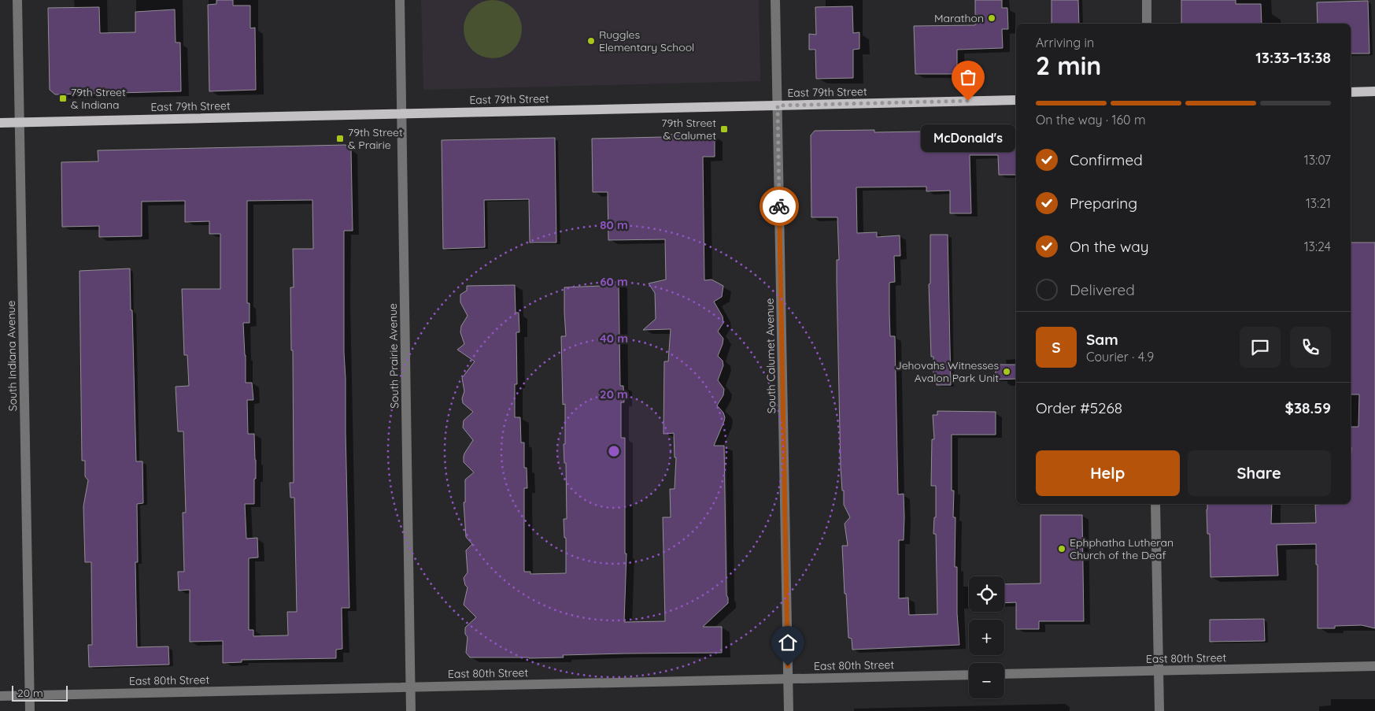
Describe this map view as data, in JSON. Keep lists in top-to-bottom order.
{
  "streets": {
    "main road": ["East 79th Street"],
    "street": [
      "South Indiana Avenue",
      "South Prairie Avenue",
      "South Calumet Avenue",
      "East 80th Street"
    ]
  },
  "crossings": [
    ["East 79th Street", "South Indiana Avenue"],
    ["East 79th Street", "South Prairie Avenue"],
    ["East 79th Street", "South Calumet Avenue"],
    ["South Indiana Avenue", "East 80th Street"],
    ["South Prairie Avenue", "East 80th Street"],
    ["South Calumet Avenue", "East 80th Street"]
  ],
  "places": {
    "other": [
      "Marathon",
      "Ruggles Elementary School",
      "McDonald's",
      "Jehovahs Witnesses Avalon Park Unit",
      "Ephphatha Lutheran Church of the Deaf"
    ],
    "transit": ["79th Street & Indiana", "79th Street & Calumet", "79th Street & Prairie"]
  },
  "scale_bar": "20 m",
  "page": {
    "heading": ["2 min", "Arriving in", "13:33–13:38"],
    "panel": [
      "Sam",
      "Courier · 4.9",
      "Order #5268",
      "$38.59"
    ],
    "bar": "On the way · 160 m",
    "bubble": "McDonald's",
    "list": [
      ["Confirmed", "13:07"],
      ["Preparing", "13:21"],
      ["On the way", "13:24"],
      "Delivered"
    ],
    "round": "S",
    "buttons": ["Help", "Share"],
    "map_buttons": ["+", "−"],
    "scale": "20 m"
  },
  "rings": [
    "80 m",
    "60 m",
    "40 m",
    "20 m"
  ]
}
